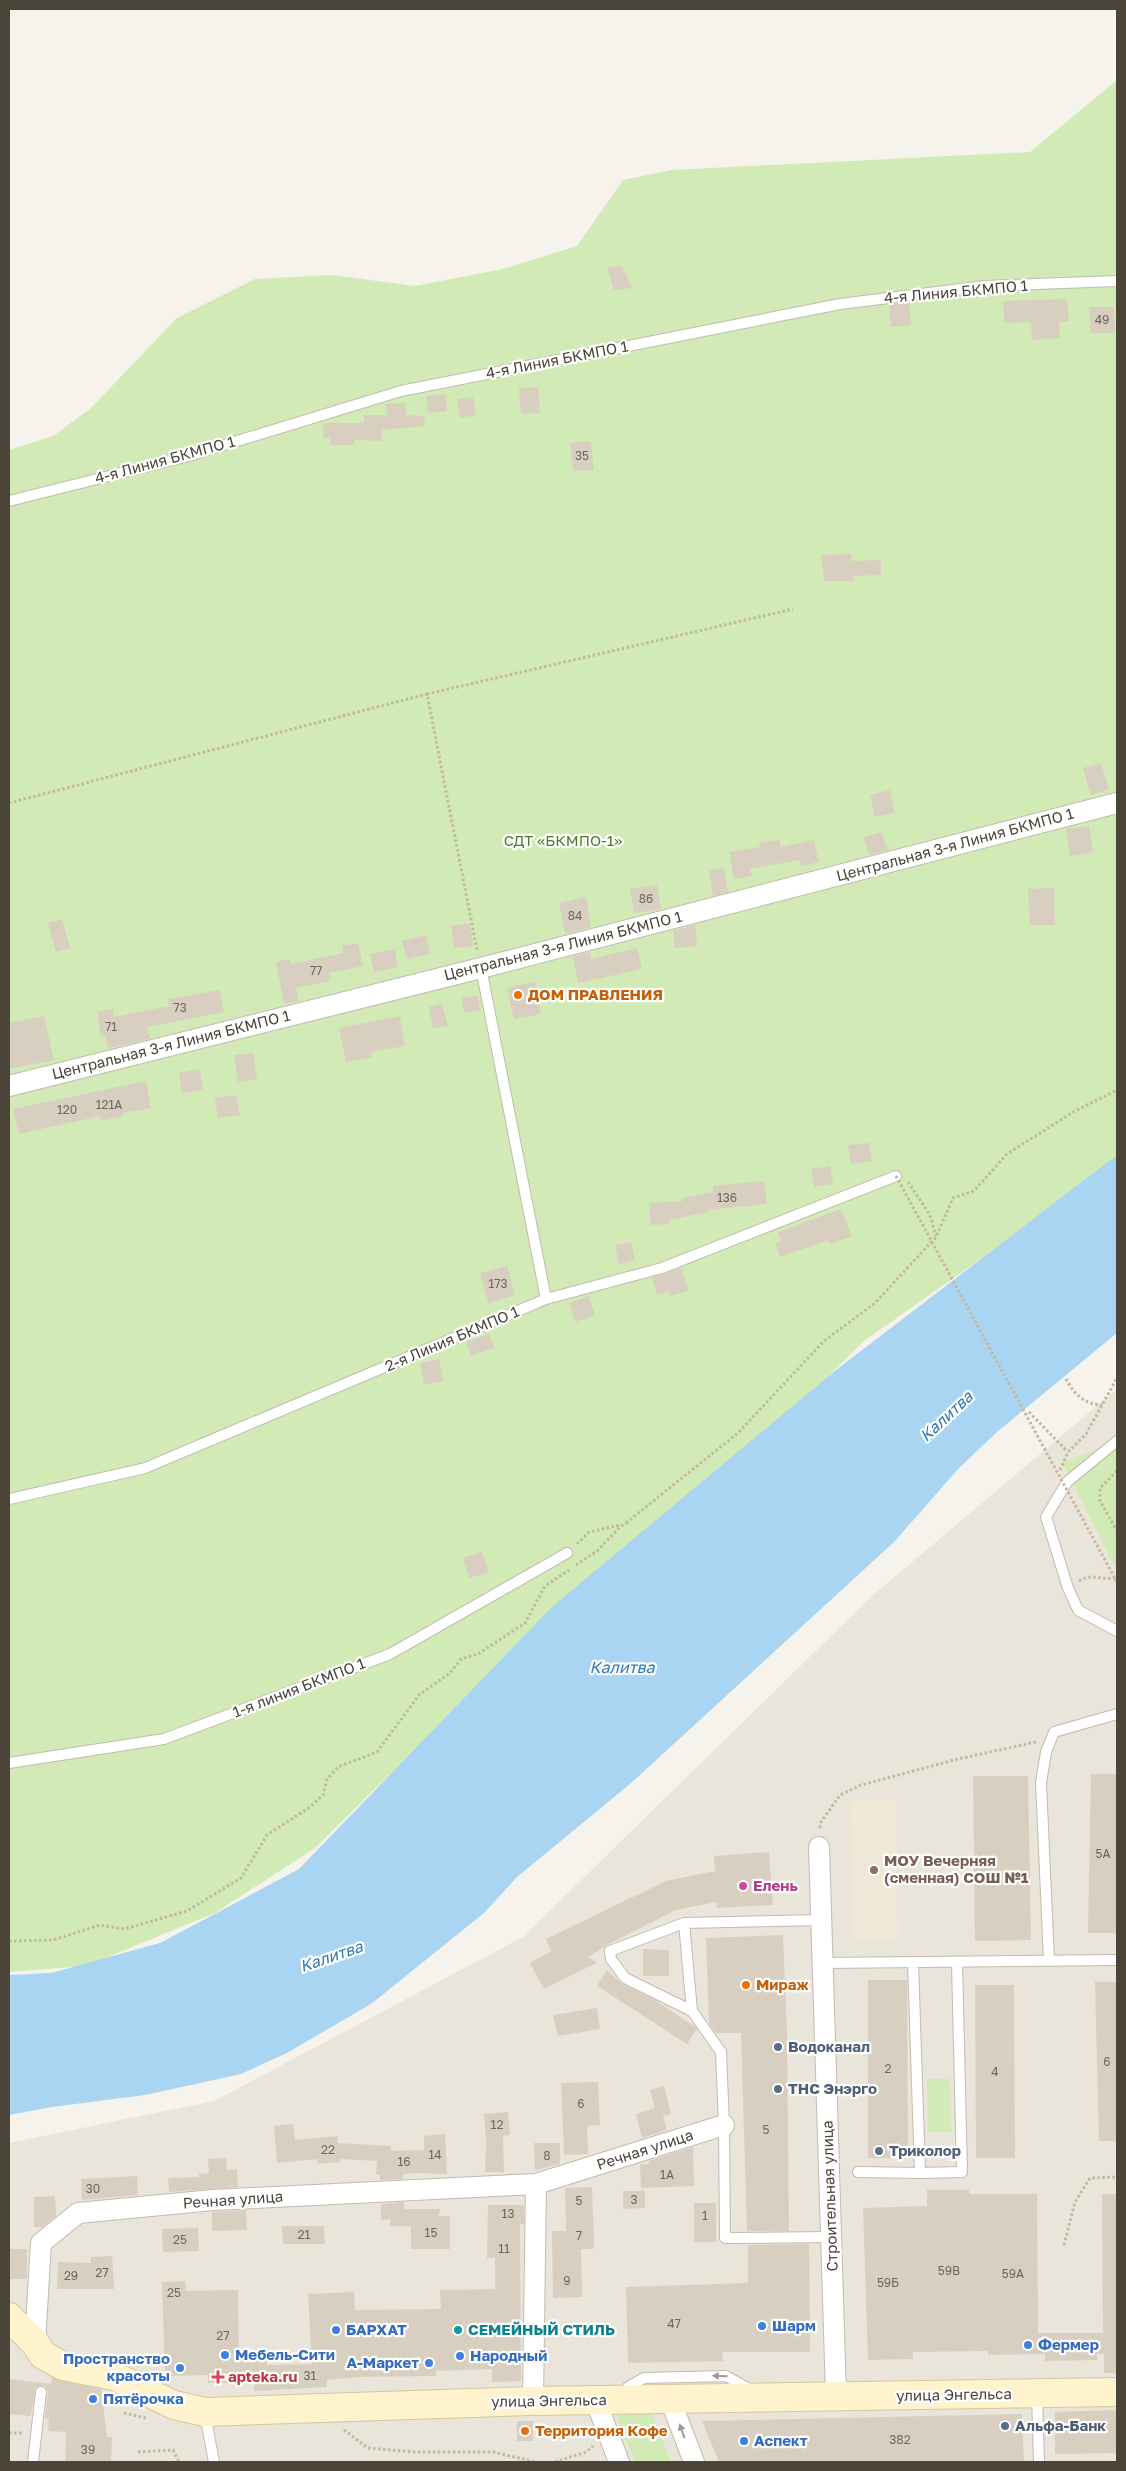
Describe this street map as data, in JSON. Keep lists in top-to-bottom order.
{
  "streets": {
    "street": [
      "Центральная 3-я Линия БКМПО 1",
      "Речная улица",
      "Строительная улица",
      "улица Энгельса"
    ],
    "lane": ["4-я Линия БКМПО 1", "2-я Линия БКМПО 1", "1-я линия БКМПО 1"]
  },
  "crossings": [
    ["Речная улица", "улица Энгельса"],
    ["Строительная улица", "улица Энгельса"]
  ],
  "water": ["Калитва"],
  "parks": ["СДТ «БКМПО-1»"],
  "places": {
    "other": [
      "ДОМ ПРАВЛЕНИЯ",
      "МОУ Вечерняя (сменная) СОШ №1",
      "Елень",
      "Мираж",
      "Водоканал",
      "ТНС Энэрго",
      "Триколор",
      "Шарм",
      "БАРХАТ",
      "СЕМЕЙНЫЙ СТИЛЬ",
      "Фермер",
      "Мебель-Сити",
      "Народный",
      "А-Маркет",
      "Пространство красоты",
      "Пятёрочка",
      "Альфа-Банк",
      "Территория Кофе",
      "Аспект"
    ],
    "health": ["apteka.ru"]
  },
  "house_numbers": [
    "49",
    "35",
    "86",
    "84",
    "77",
    "73",
    "71",
    "121А",
    "120",
    "136",
    "173",
    "5А",
    "6",
    "2",
    "4",
    "6",
    "12",
    "5",
    "22",
    "14",
    "8",
    "16",
    "1А",
    "30",
    "3",
    "5",
    "13",
    "1",
    "15",
    "21",
    "7",
    "25",
    "11",
    "59В",
    "27",
    "59А",
    "29",
    "9",
    "59Б",
    "25",
    "47",
    "27",
    "31",
    "382",
    "39"
  ]
}
